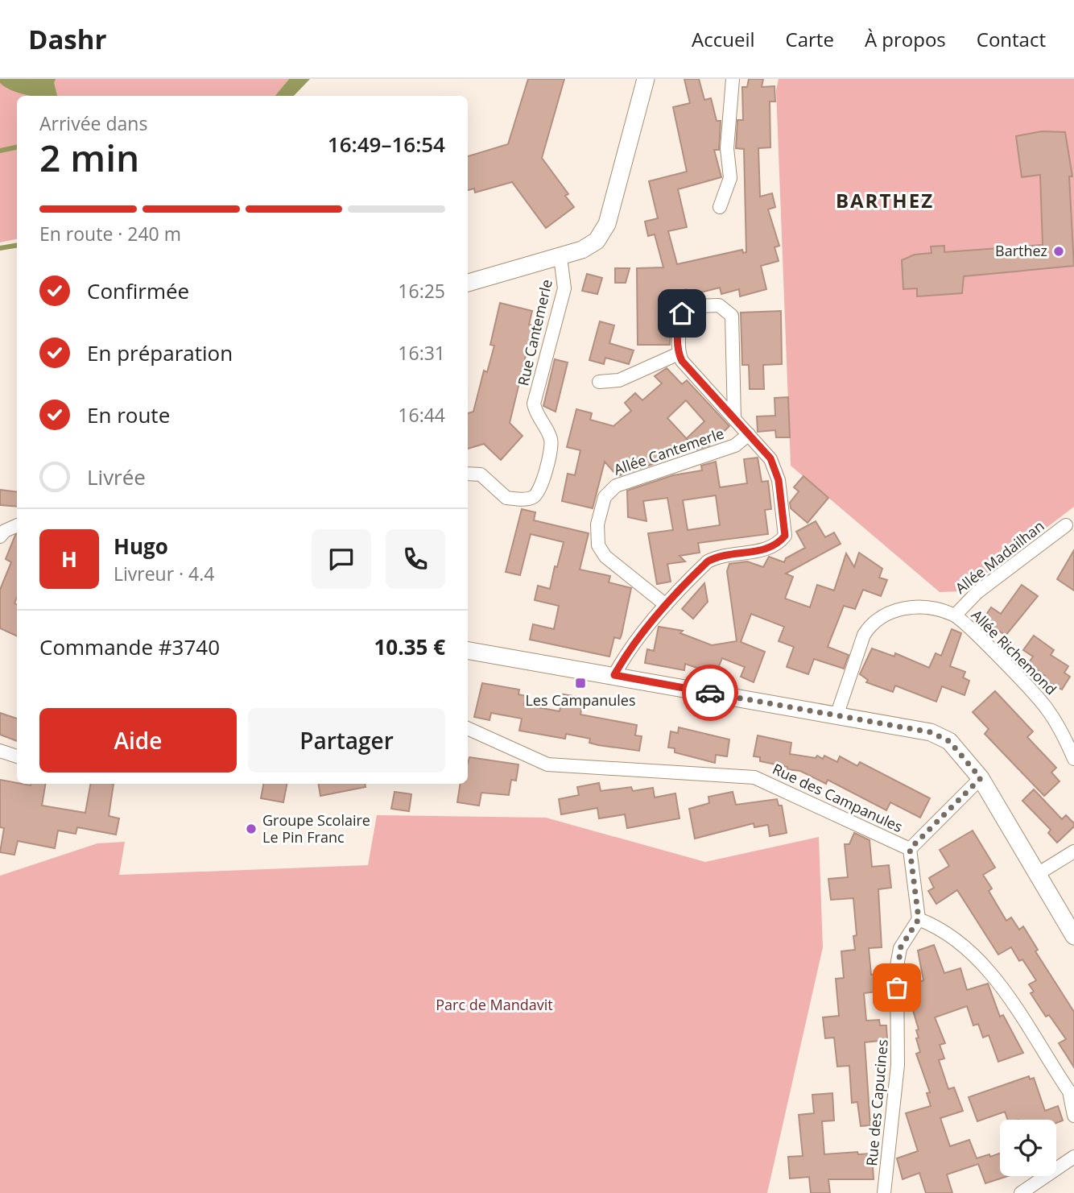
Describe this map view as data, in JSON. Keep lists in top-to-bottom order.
{
  "streets": {
    "street": [
      "Rue Cantemerle",
      "Allée Cantemerle",
      "Allée Madailhan",
      "Allée Richemond",
      "Rue des Campanules",
      "Rue des Capucines"
    ]
  },
  "crossings": [
    ["Allée Madailhan", "Allée Richemond"],
    ["Rue des Campanules", "Rue des Capucines"]
  ],
  "districts": ["BARTHEZ"],
  "parks": ["Parc de Mandavit"],
  "places": {
    "other": ["Barthez", "Groupe Scolaire Le Pin Franc"],
    "transit": ["Les Campanules"]
  },
  "page": {
    "header": "Dashr",
    "nav": [
      "Accueil",
      "Carte",
      "À propos",
      "Contact"
    ],
    "heading": ["2 min", "Arrivée dans", "16:49–16:54"],
    "panel": [
      "Hugo",
      "Livreur · 4.4",
      "Commande #3740",
      "10.35 €"
    ],
    "bar": "En route · 240 m",
    "list": [
      ["Confirmée", "16:25"],
      ["En préparation", "16:31"],
      ["En route", "16:44"],
      "Livrée"
    ],
    "round": "H",
    "buttons": ["Aide", "Partager"]
  }
}
